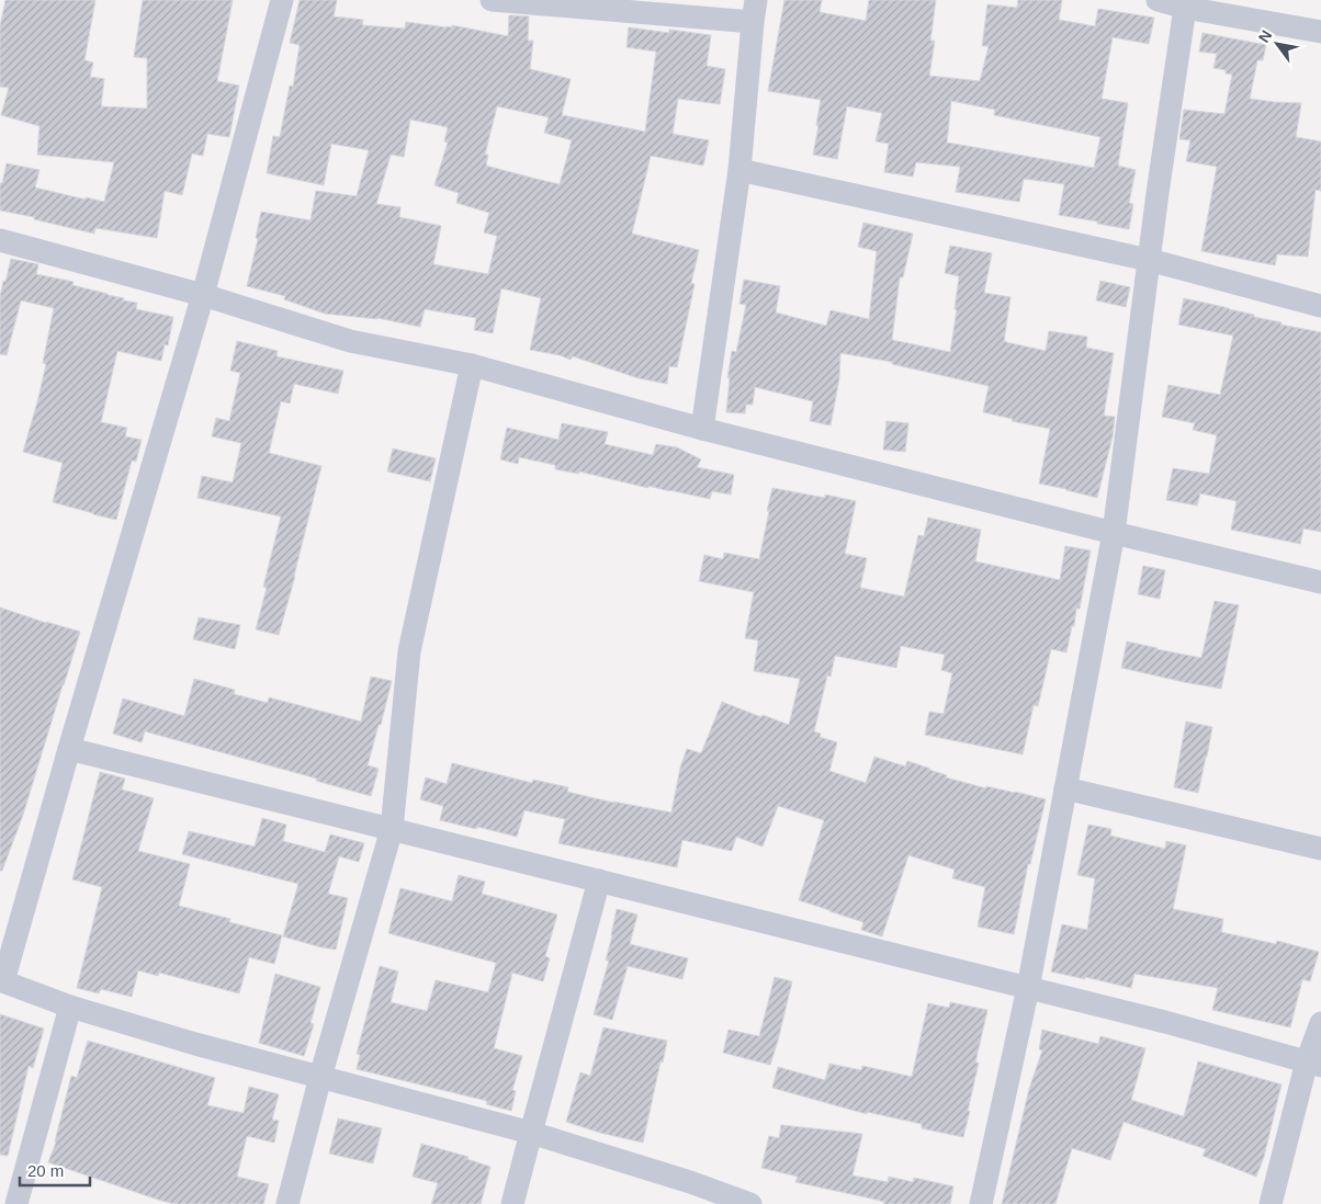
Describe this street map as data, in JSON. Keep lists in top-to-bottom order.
{
  "scale_bar": "20 m",
  "north": "top left"
}
